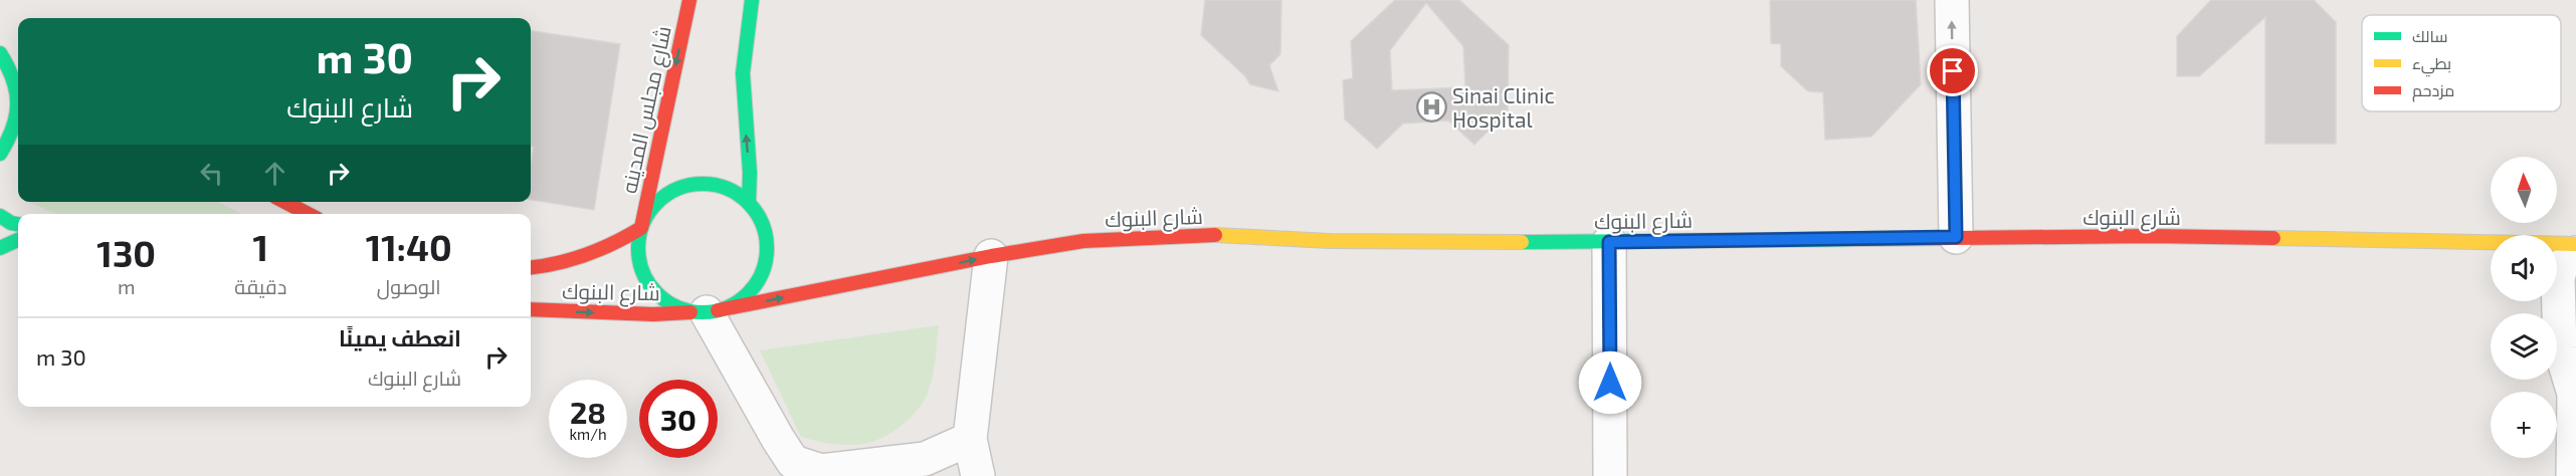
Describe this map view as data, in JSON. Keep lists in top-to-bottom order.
{
  "streets": {
    "main road": ["شارع مجلس المدينه", "شارع البنوك"]
  },
  "crossings": [
    ["شارع مجلس المدينه", "شارع البنوك"]
  ],
  "places": {
    "hospital": ["Sinai Clinic Hospital"]
  },
  "legend": ["سالك", "بطيء", "مزدحم"],
  "north": "top",
  "page": {
    "turn": ["30 m", "شارع البنوك"],
    "map_buttons": "+",
    "eta": [
      "11:40",
      "الوصول",
      "1",
      "دقيقة",
      "130",
      "m"
    ],
    "list": [
      {
        "name": "انعطف يمينًا",
        "note": "شارع البنوك",
        "value": "30 m"
      }
    ],
    "speed": "28 km/h",
    "limit": "30"
  }
}
